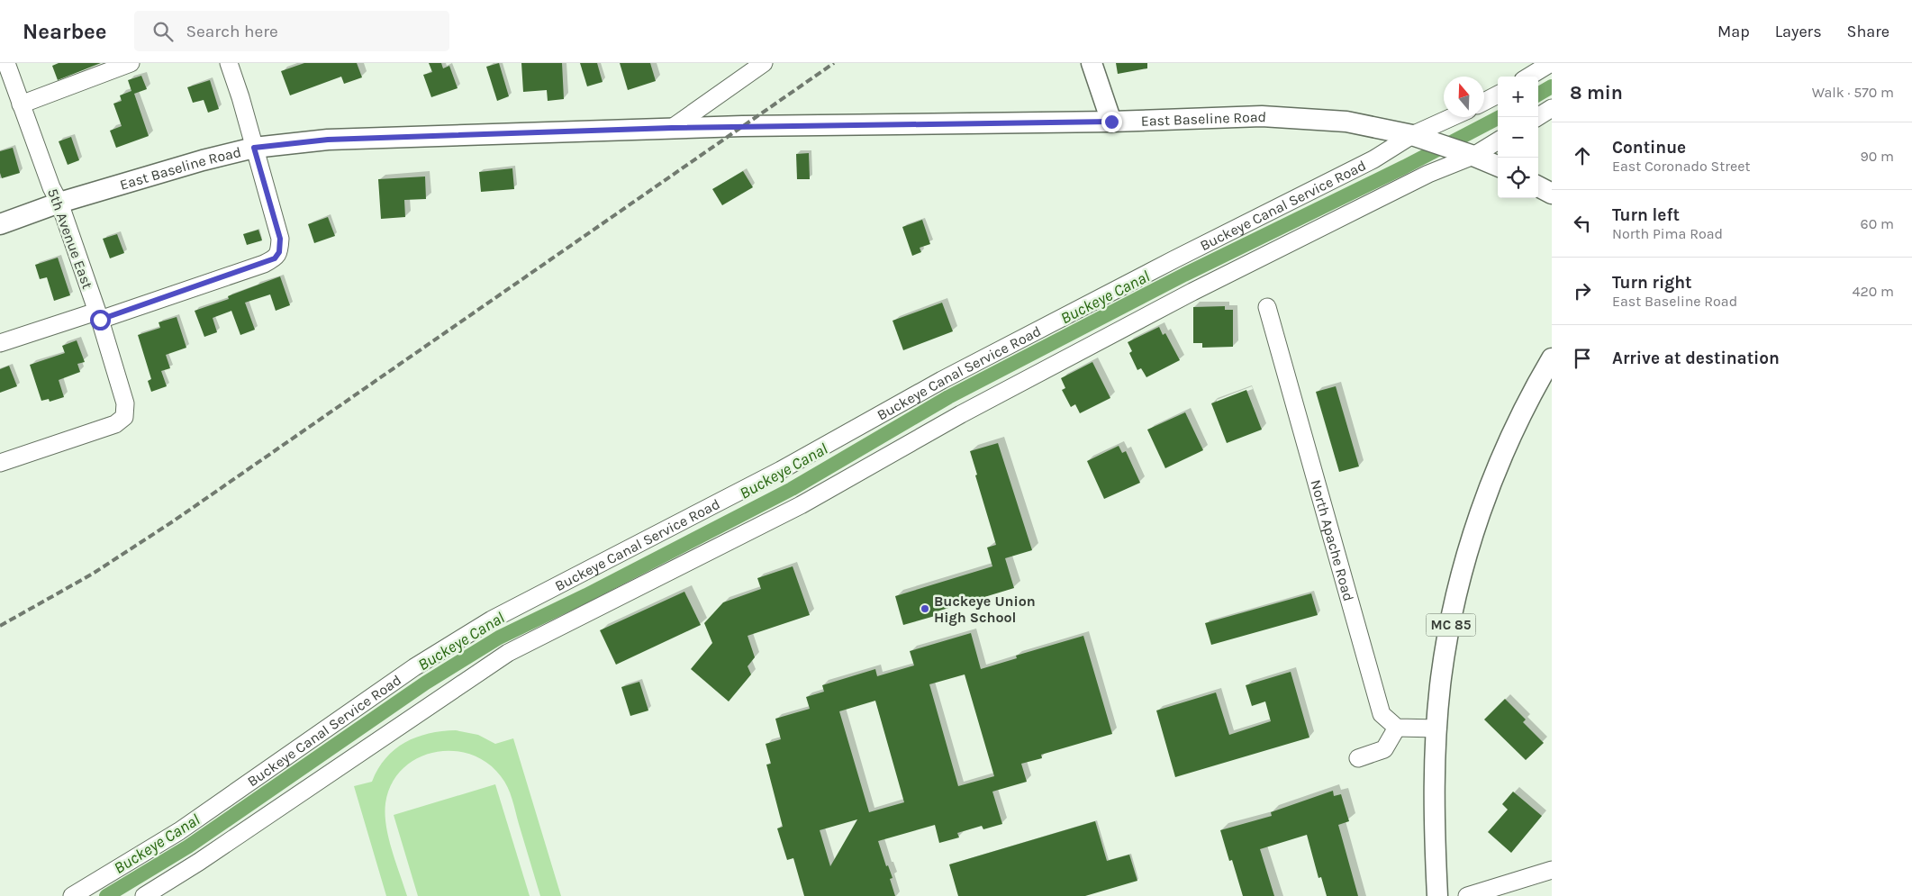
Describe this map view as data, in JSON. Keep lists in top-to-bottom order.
{
  "streets": {
    "main road": ["East Baseline Road", "MC 85"],
    "street": ["Buckeye Canal Service Road", "5th Avenue East", "North Apache Road"]
  },
  "crossings": [
    ["East Baseline Road", "Buckeye Canal Service Road"],
    ["East Baseline Road", "5th Avenue East"]
  ],
  "water": ["Buckeye Canal"],
  "places": ["Buckeye Union High School"],
  "north": "top",
  "page": {
    "header": "Nearbee",
    "search": "Search here",
    "nav": ["Map", "Layers", "Share"],
    "heading": ["8 min", "Walk · 570 m"],
    "map_buttons": ["+", "−"],
    "list": [
      ["Continue", "East Coronado Street", "90 m"],
      ["Turn left", "North Pima Road", "60 m"],
      ["Turn right", "East Baseline Road", "420 m"],
      "Arrive at destination"
    ]
  }
}
